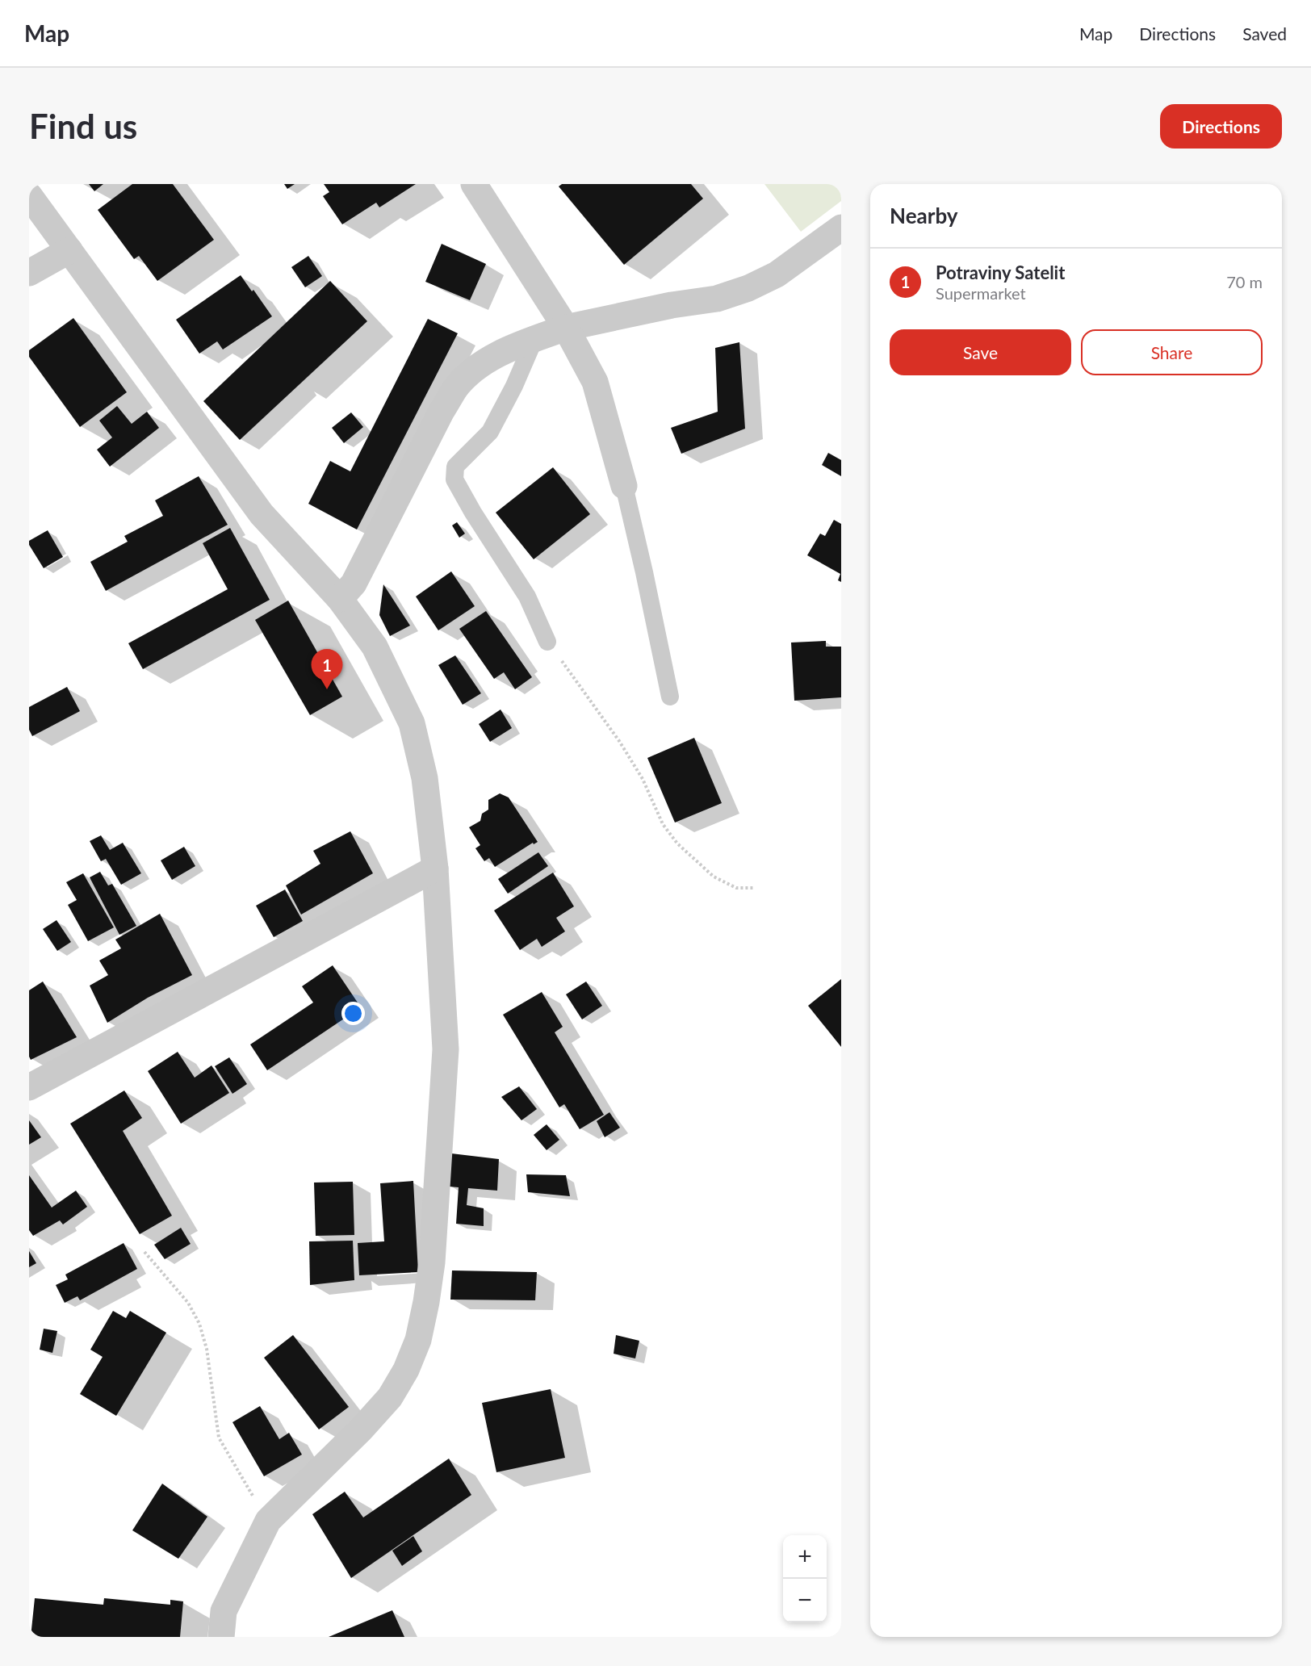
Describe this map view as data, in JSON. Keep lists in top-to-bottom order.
{
  "page": {
    "header": "Map",
    "nav": ["Map", "Directions", "Saved"],
    "buttons": [
      "Directions",
      ["Save", "Share"]
    ],
    "title": "Find us",
    "heading": "Nearby",
    "list": [
      {
        "mark": "1",
        "name": "Potraviny Satelit",
        "note": "Supermarket",
        "value": "70 m"
      }
    ],
    "pins": "1",
    "map_buttons": ["+", "−"]
  }
}
